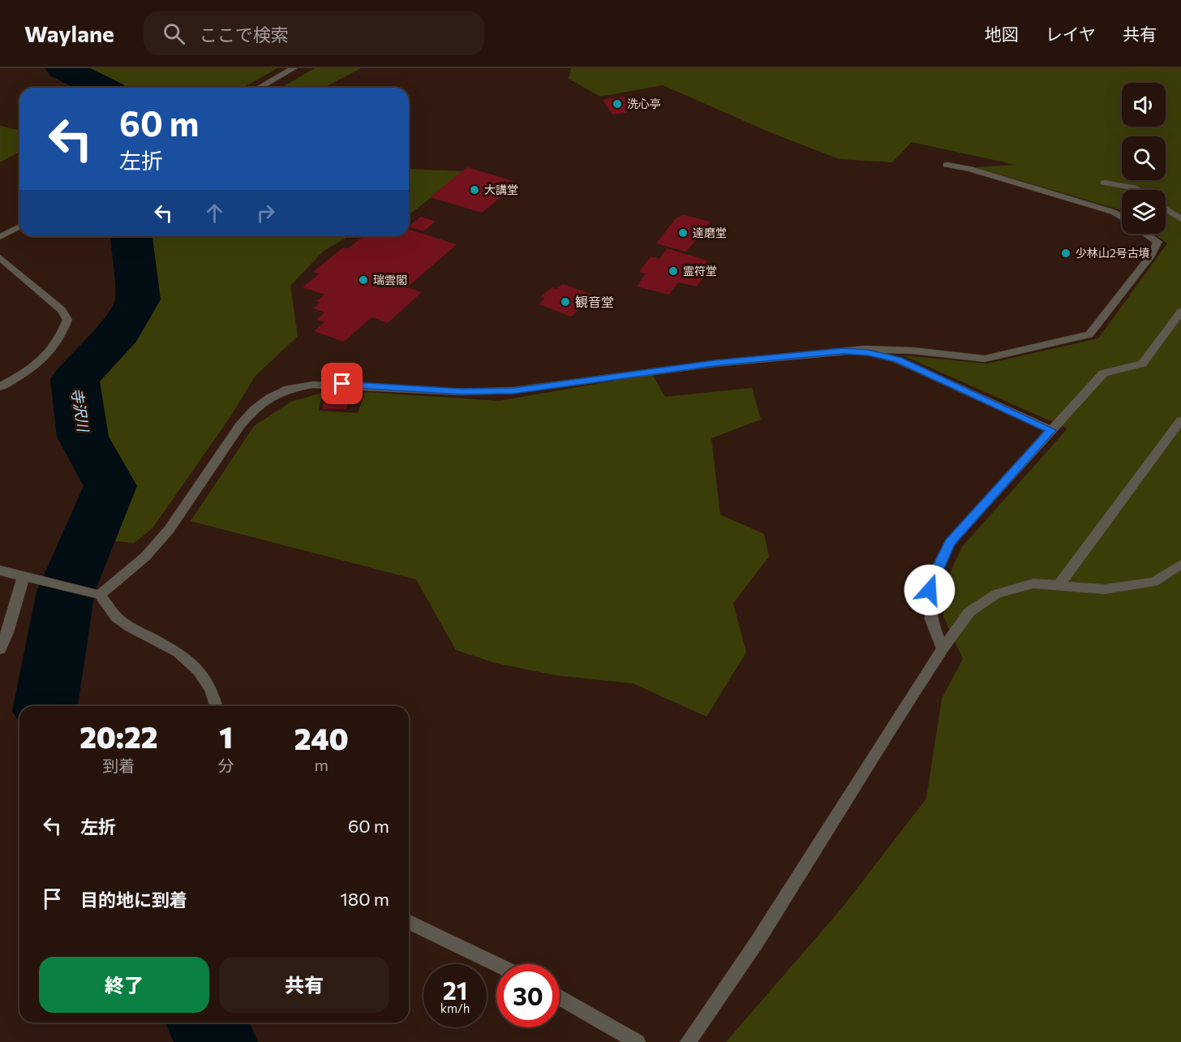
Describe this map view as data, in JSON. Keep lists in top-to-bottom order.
{
  "water": ["寺沢川"],
  "places": [
    "洗心亭",
    "大講堂",
    "達磨堂",
    "少林山2号古墳",
    "霊符堂",
    "瑞雲閣",
    "観音堂"
  ],
  "page": {
    "header": "Waylane",
    "search": "ここで検索",
    "nav": ["地図", "レイヤ", "共有"],
    "turn": ["60 m", "左折"],
    "eta": [
      "20:22",
      "到着",
      "1",
      "分",
      "240",
      "m"
    ],
    "list": [
      {
        "name": "左折",
        "value": "60 m"
      },
      {
        "name": "目的地に到着",
        "value": "180 m"
      }
    ],
    "buttons": ["終了", "共有"],
    "speed": "21 km/h",
    "limit": "30"
  }
}
